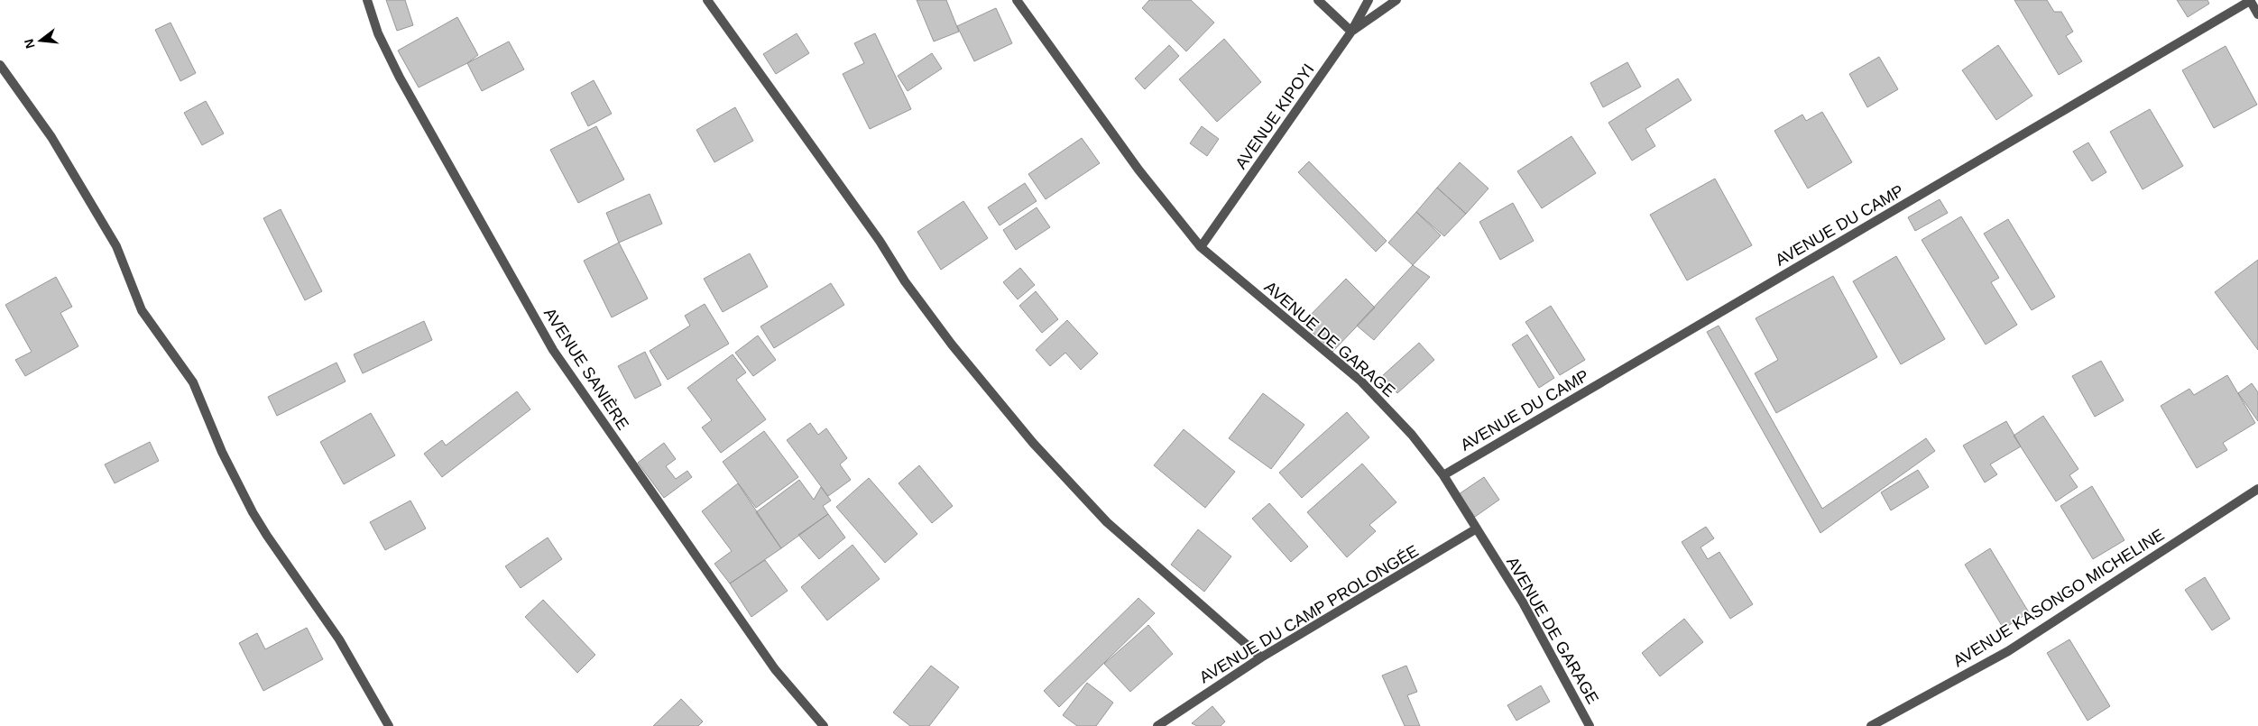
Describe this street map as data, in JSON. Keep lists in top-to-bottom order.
{
  "streets": {
    "street": [
      "AVENUE KIPOYI",
      "AVENUE DU CAMP",
      "AVENUE DE GARAGE",
      "AVENUE SANIÈRE",
      "AVENUE KASONGO MICHELINE",
      "AVENUE DU CAMP PROLONGÉE"
    ]
  },
  "crossings": [
    ["AVENUE KIPOYI", "AVENUE DE GARAGE"],
    ["AVENUE DU CAMP", "AVENUE DE GARAGE"],
    ["AVENUE DE GARAGE", "AVENUE DU CAMP PROLONGÉE"]
  ],
  "north": "left"
}
